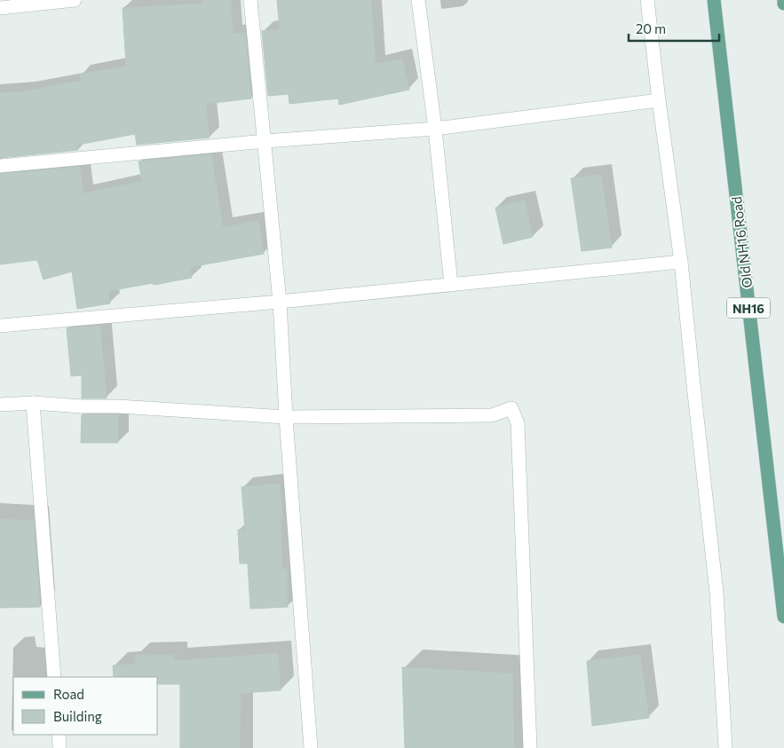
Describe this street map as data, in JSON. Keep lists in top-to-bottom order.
{
  "streets": {
    "main road": ["Old NH16 Road", "NH16"]
  },
  "legend": ["Road", "Building"],
  "scale_bar": "20 m"
}
